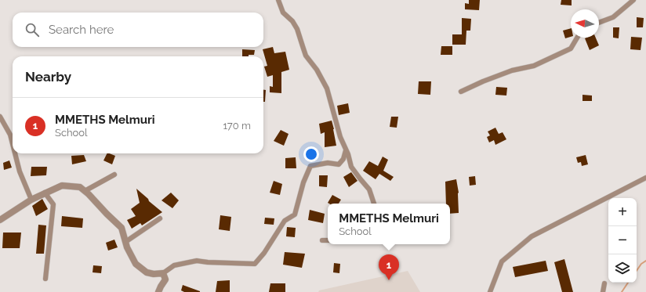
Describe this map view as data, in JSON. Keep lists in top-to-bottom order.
{
  "north": "left",
  "page": {
    "search": "Search here",
    "heading": "Nearby",
    "list": [
      {
        "mark": "1",
        "name": "MMETHS Melmuri",
        "note": "School",
        "value": "170 m"
      }
    ],
    "map_buttons": ["+", "−"],
    "popup": ["MMETHS Melmuri", "School"],
    "pins": "1"
  }
}
